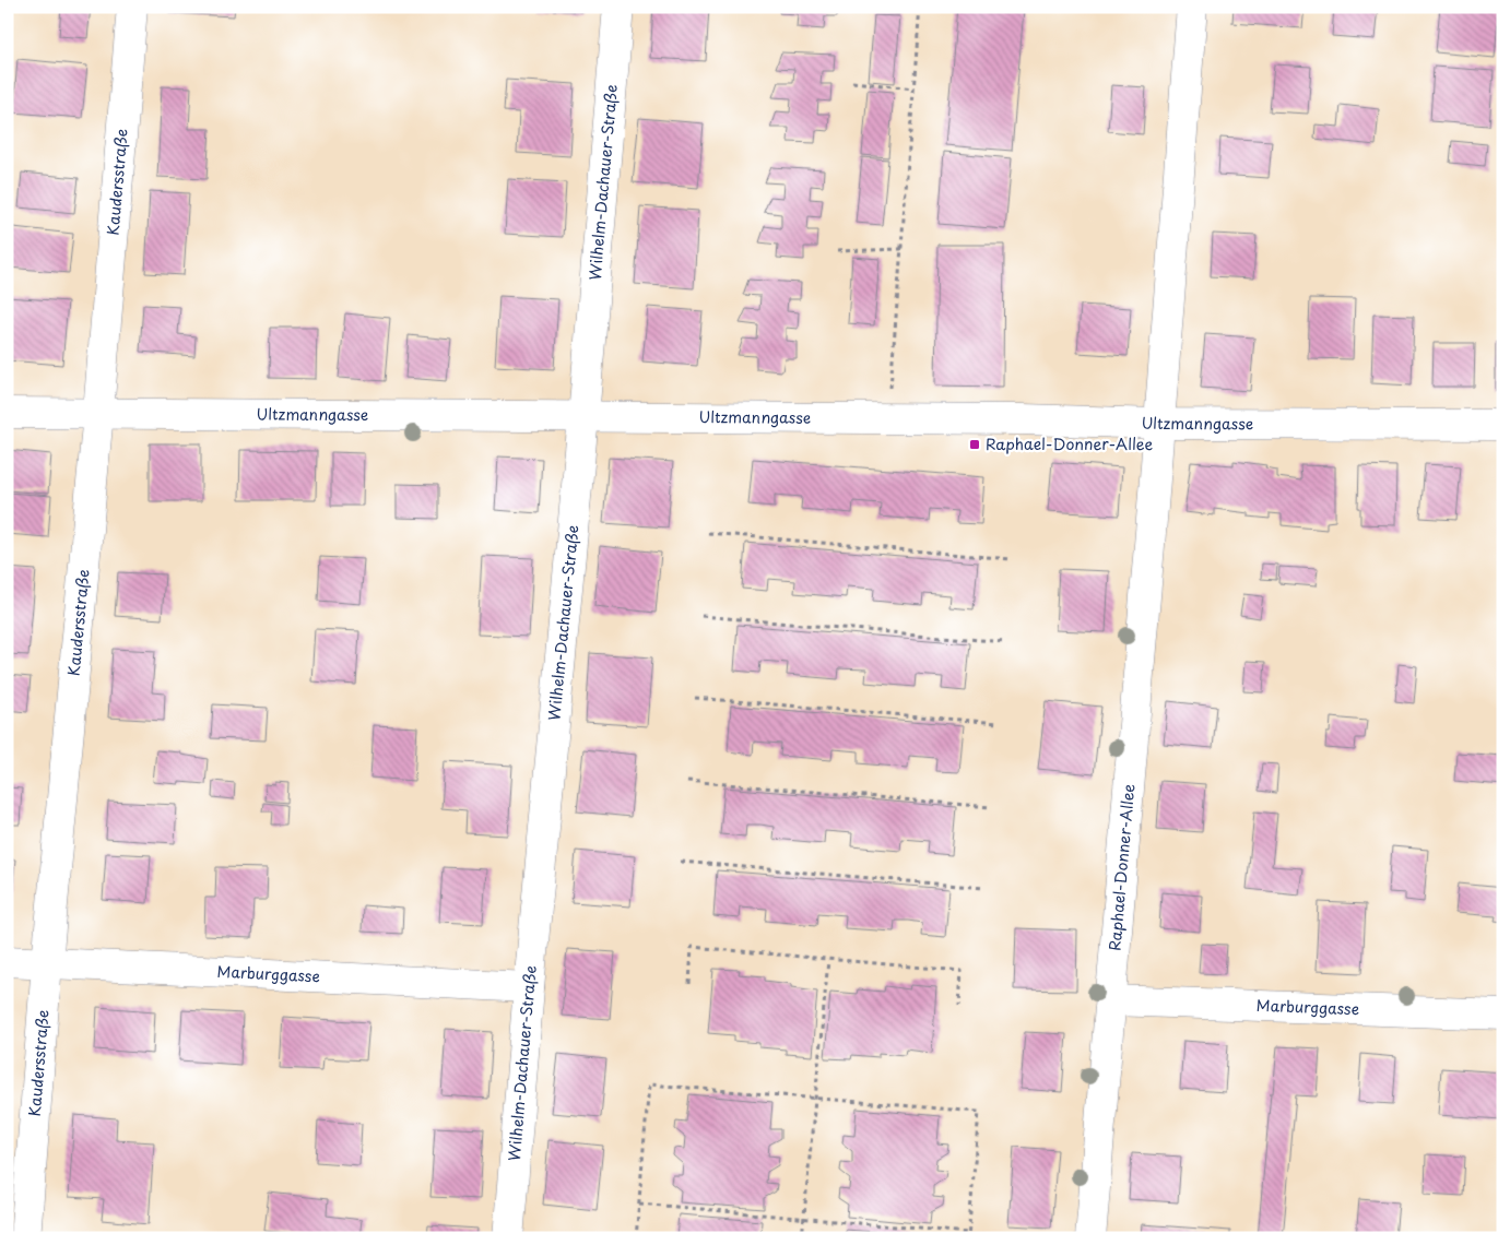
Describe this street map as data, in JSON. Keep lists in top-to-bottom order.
{
  "streets": {
    "street": [
      "Kaudersstraße",
      "Wilhelm-Dachauer-Straße",
      "Ultzmanngasse",
      "Raphael-Donner-Allee",
      "Marburggasse"
    ]
  },
  "crossings": [
    ["Kaudersstraße", "Ultzmanngasse"],
    ["Kaudersstraße", "Marburggasse"],
    ["Wilhelm-Dachauer-Straße", "Ultzmanngasse"],
    ["Wilhelm-Dachauer-Straße", "Marburggasse"],
    ["Ultzmanngasse", "Raphael-Donner-Allee"],
    ["Raphael-Donner-Allee", "Marburggasse"]
  ],
  "places": {
    "transit": ["Raphael-Donner-Allee"]
  }
}
